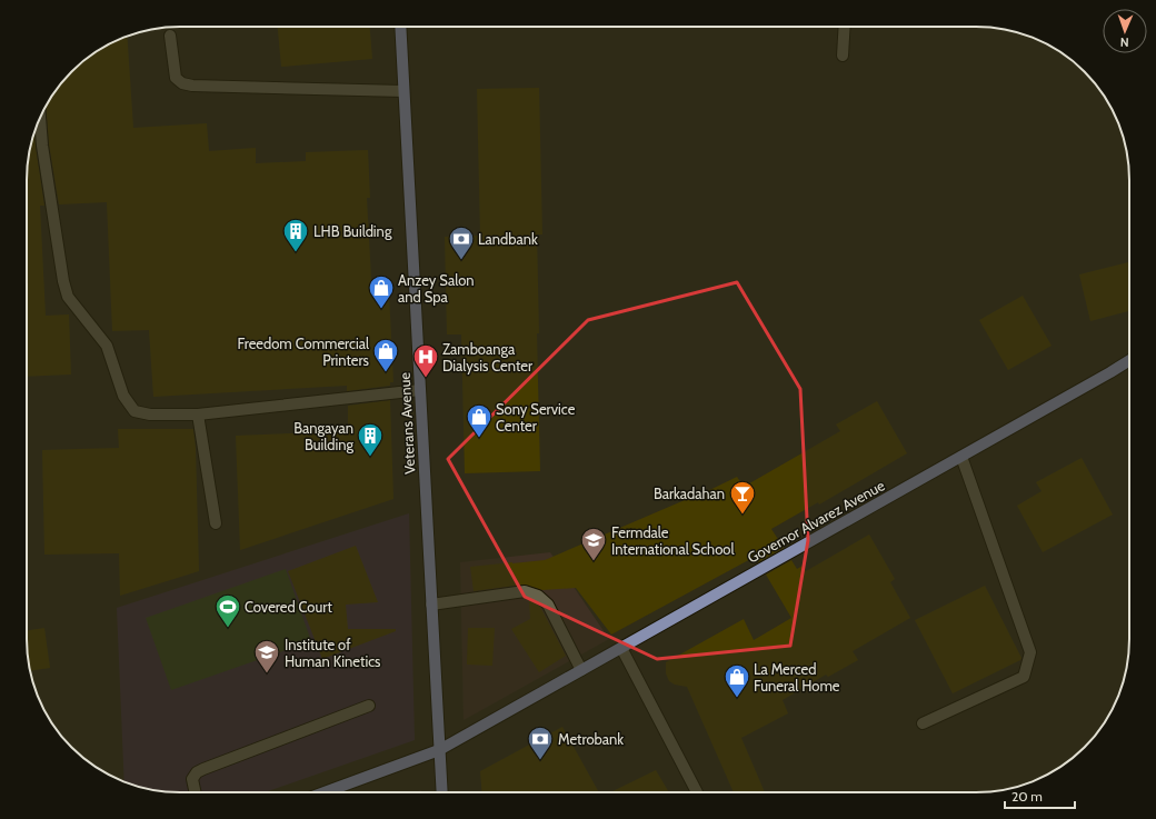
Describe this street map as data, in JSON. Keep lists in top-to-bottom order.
{
  "streets": {
    "main road": ["Veterans Avenue", "Governor Alvarez Avenue"]
  },
  "crossings": [
    ["Veterans Avenue", "Governor Alvarez Avenue"]
  ],
  "places": {
    "building": ["LHB Building", "Bangayan Building"],
    "bank": ["Landbank", "Metrobank"],
    "shop": [
      "Anzey Salon and Spa",
      "Freedom Commercial Printers",
      "Sony Service Center",
      "La Merced Funeral Home"
    ],
    "hospital": ["Zamboanga Dialysis Center"],
    "bar": ["Barkadahan"],
    "school or university": ["Fermdale International School", "Institute of Human Kinetics"],
    "sports": ["Covered Court"]
  },
  "scale_bar": "20 m",
  "north": "bottom"
}
